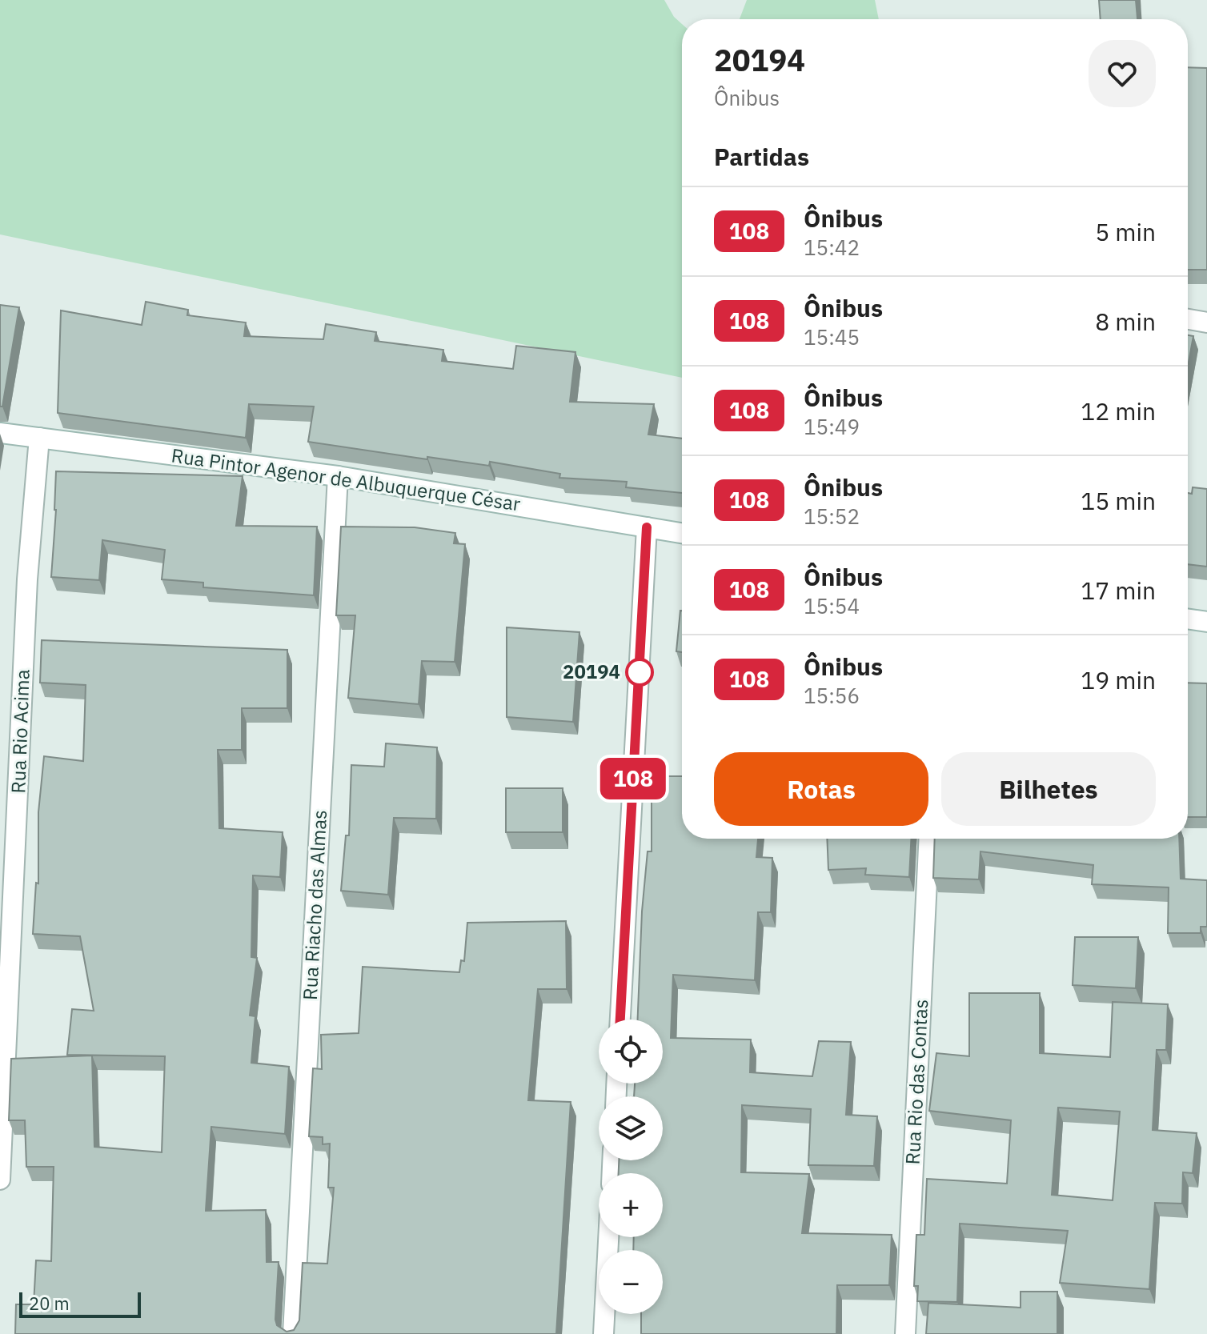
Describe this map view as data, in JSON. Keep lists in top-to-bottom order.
{
  "streets": {
    "street": [
      "Rua Pintor Agenor de Albuquerque César",
      "Rua Rio Acima",
      "Rua Riacho das Almas",
      "Rua Rio das Contas"
    ]
  },
  "crossings": [
    ["Rua Pintor Agenor de Albuquerque César", "Rua Rio Acima"],
    ["Rua Pintor Agenor de Albuquerque César", "Rua Riacho das Almas"]
  ],
  "places": ["20194"],
  "lines": ["bus line 108"],
  "scale_bar": "20 m",
  "page": {
    "on_map": "108",
    "heading": [
      ["20194", "Ônibus"],
      "Partidas"
    ],
    "list": [
      {
        "mark": "108",
        "name": "Ônibus",
        "note": "15:42",
        "value": "5 min"
      },
      {
        "mark": "108",
        "name": "Ônibus",
        "note": "15:45",
        "value": "8 min"
      },
      {
        "mark": "108",
        "name": "Ônibus",
        "note": "15:49",
        "value": "12 min"
      },
      {
        "mark": "108",
        "name": "Ônibus",
        "note": "15:52",
        "value": "15 min"
      },
      {
        "mark": "108",
        "name": "Ônibus",
        "note": "15:54",
        "value": "17 min"
      },
      {
        "mark": "108",
        "name": "Ônibus",
        "note": "15:56",
        "value": "19 min"
      }
    ],
    "buttons": ["Rotas", "Bilhetes"],
    "map_buttons": ["+", "−"],
    "scale": "20 m"
  }
}
